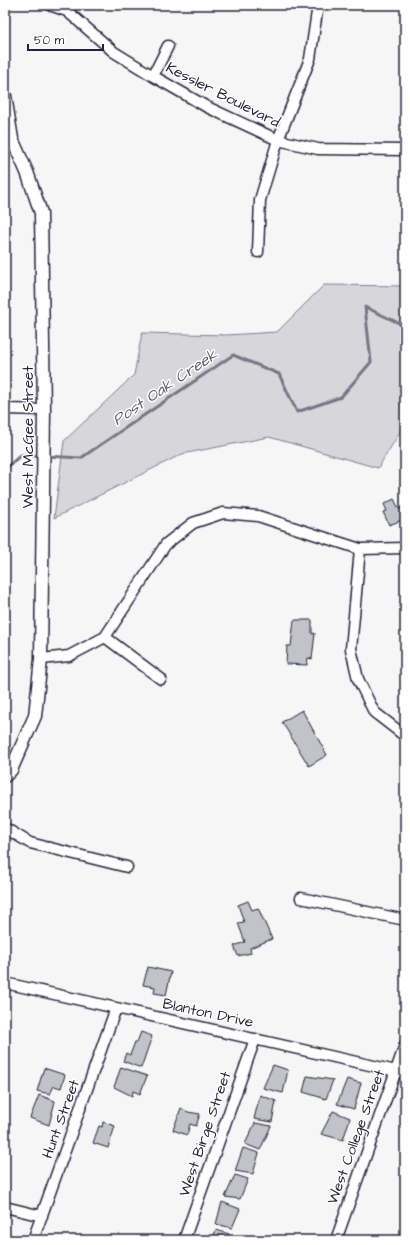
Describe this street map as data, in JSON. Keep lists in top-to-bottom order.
{
  "streets": {
    "street": [
      "Kessler Boulevard",
      "West McGee Street",
      "Blanton Drive",
      "Hunt Street",
      "West Birge Street",
      "West College Street"
    ]
  },
  "crossings": [
    ["Blanton Drive", "Hunt Street"],
    ["Blanton Drive", "West Birge Street"],
    ["Blanton Drive", "West College Street"]
  ],
  "water": ["Post Oak Creek"],
  "scale_bar": "50 m"
}
